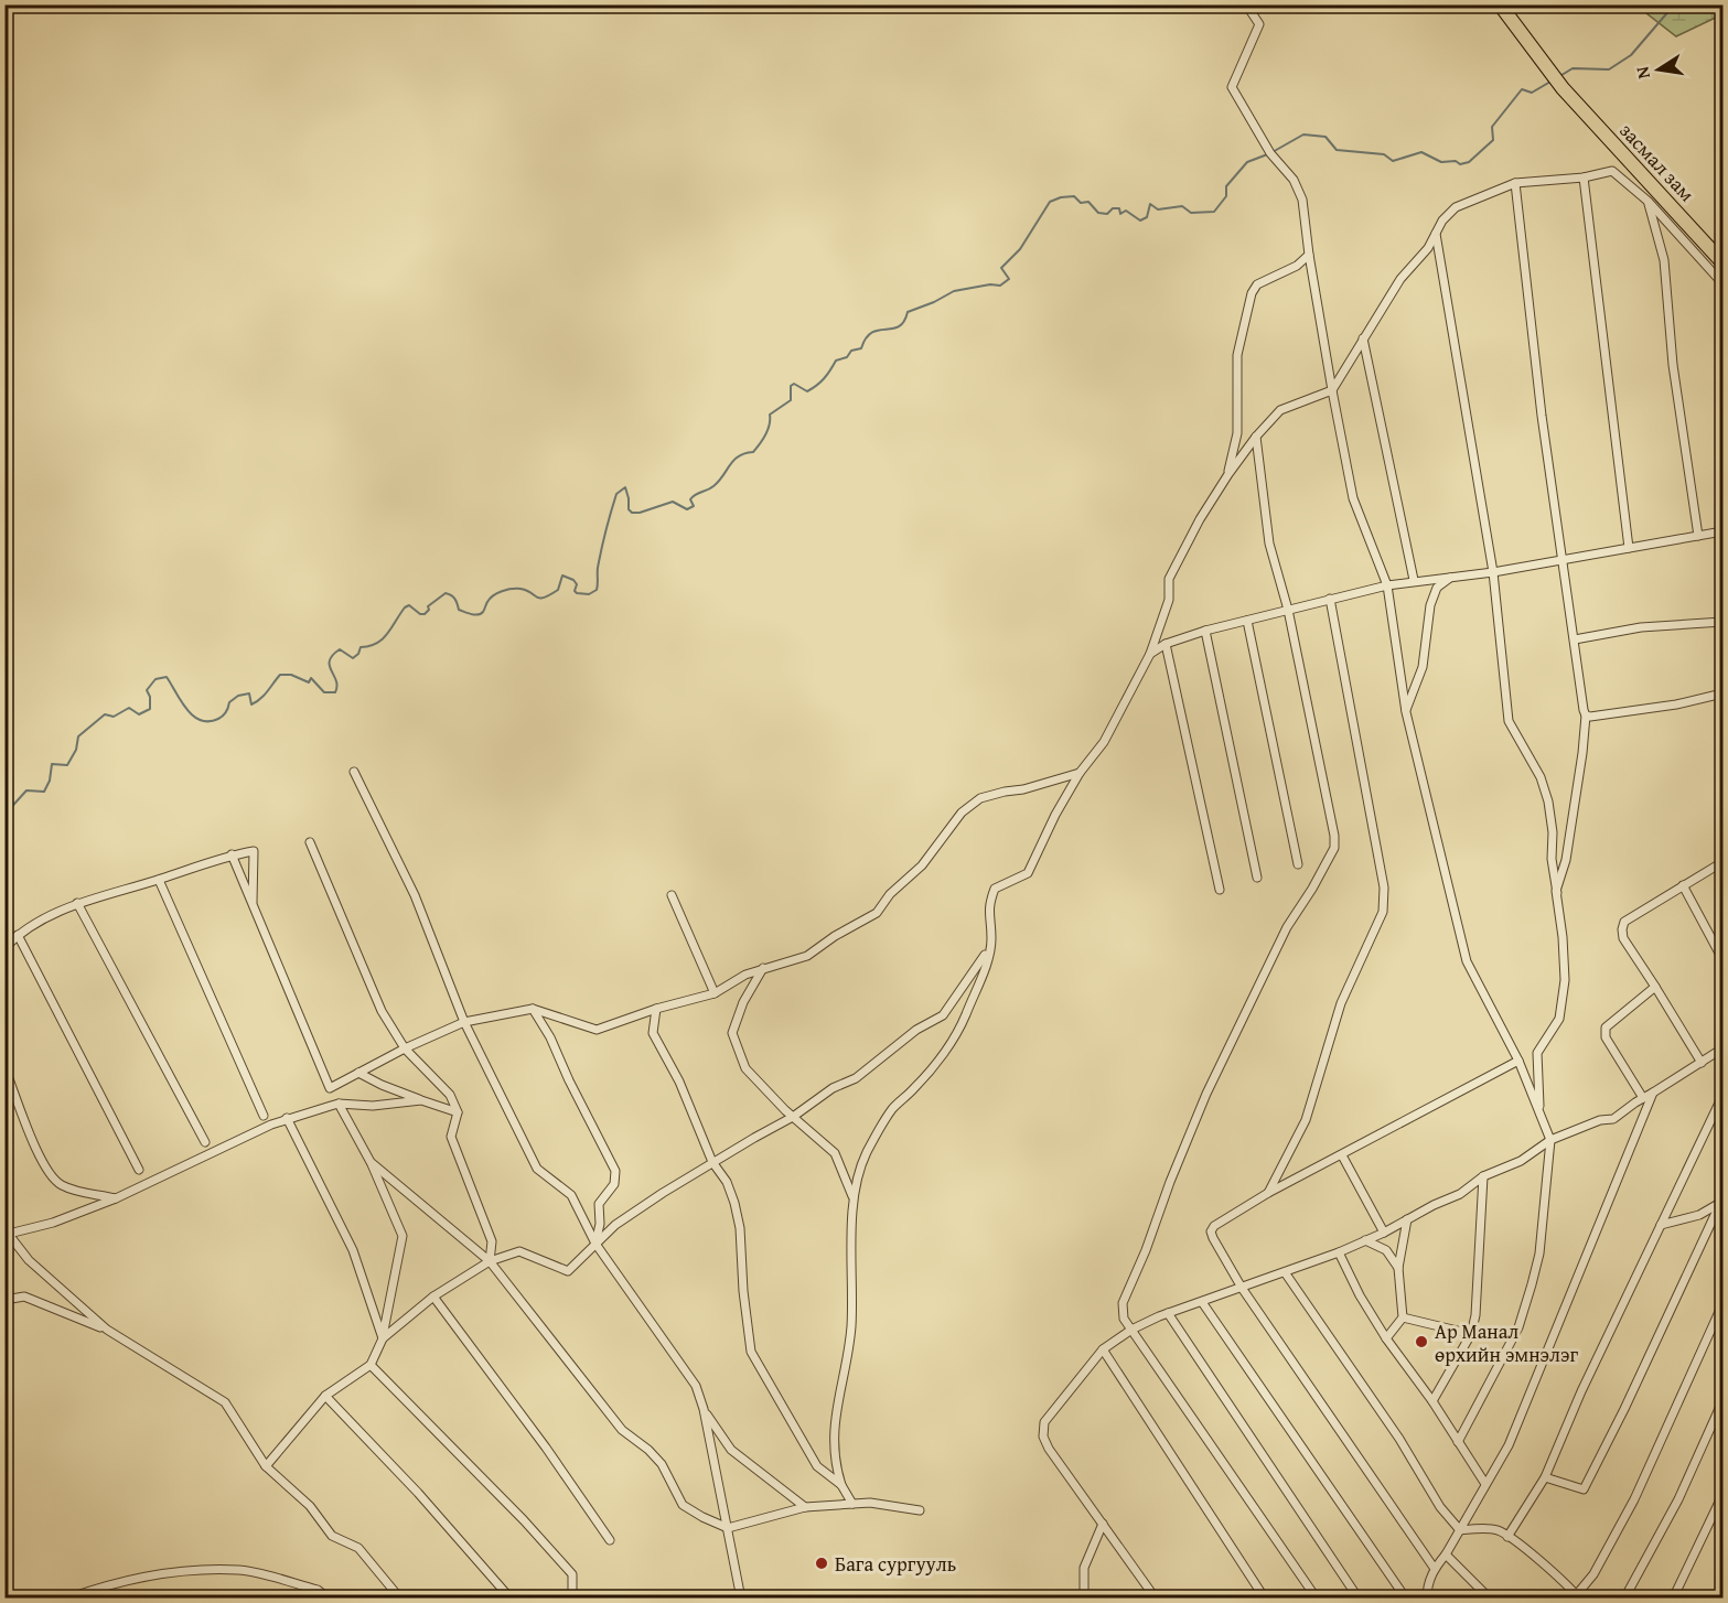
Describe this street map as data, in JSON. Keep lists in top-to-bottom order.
{
  "streets": {
    "highway": ["засмал зам"]
  },
  "places": ["Ар Манал өрхийн эмнэлэг", "Бага сургууль"],
  "north": "left"
}
